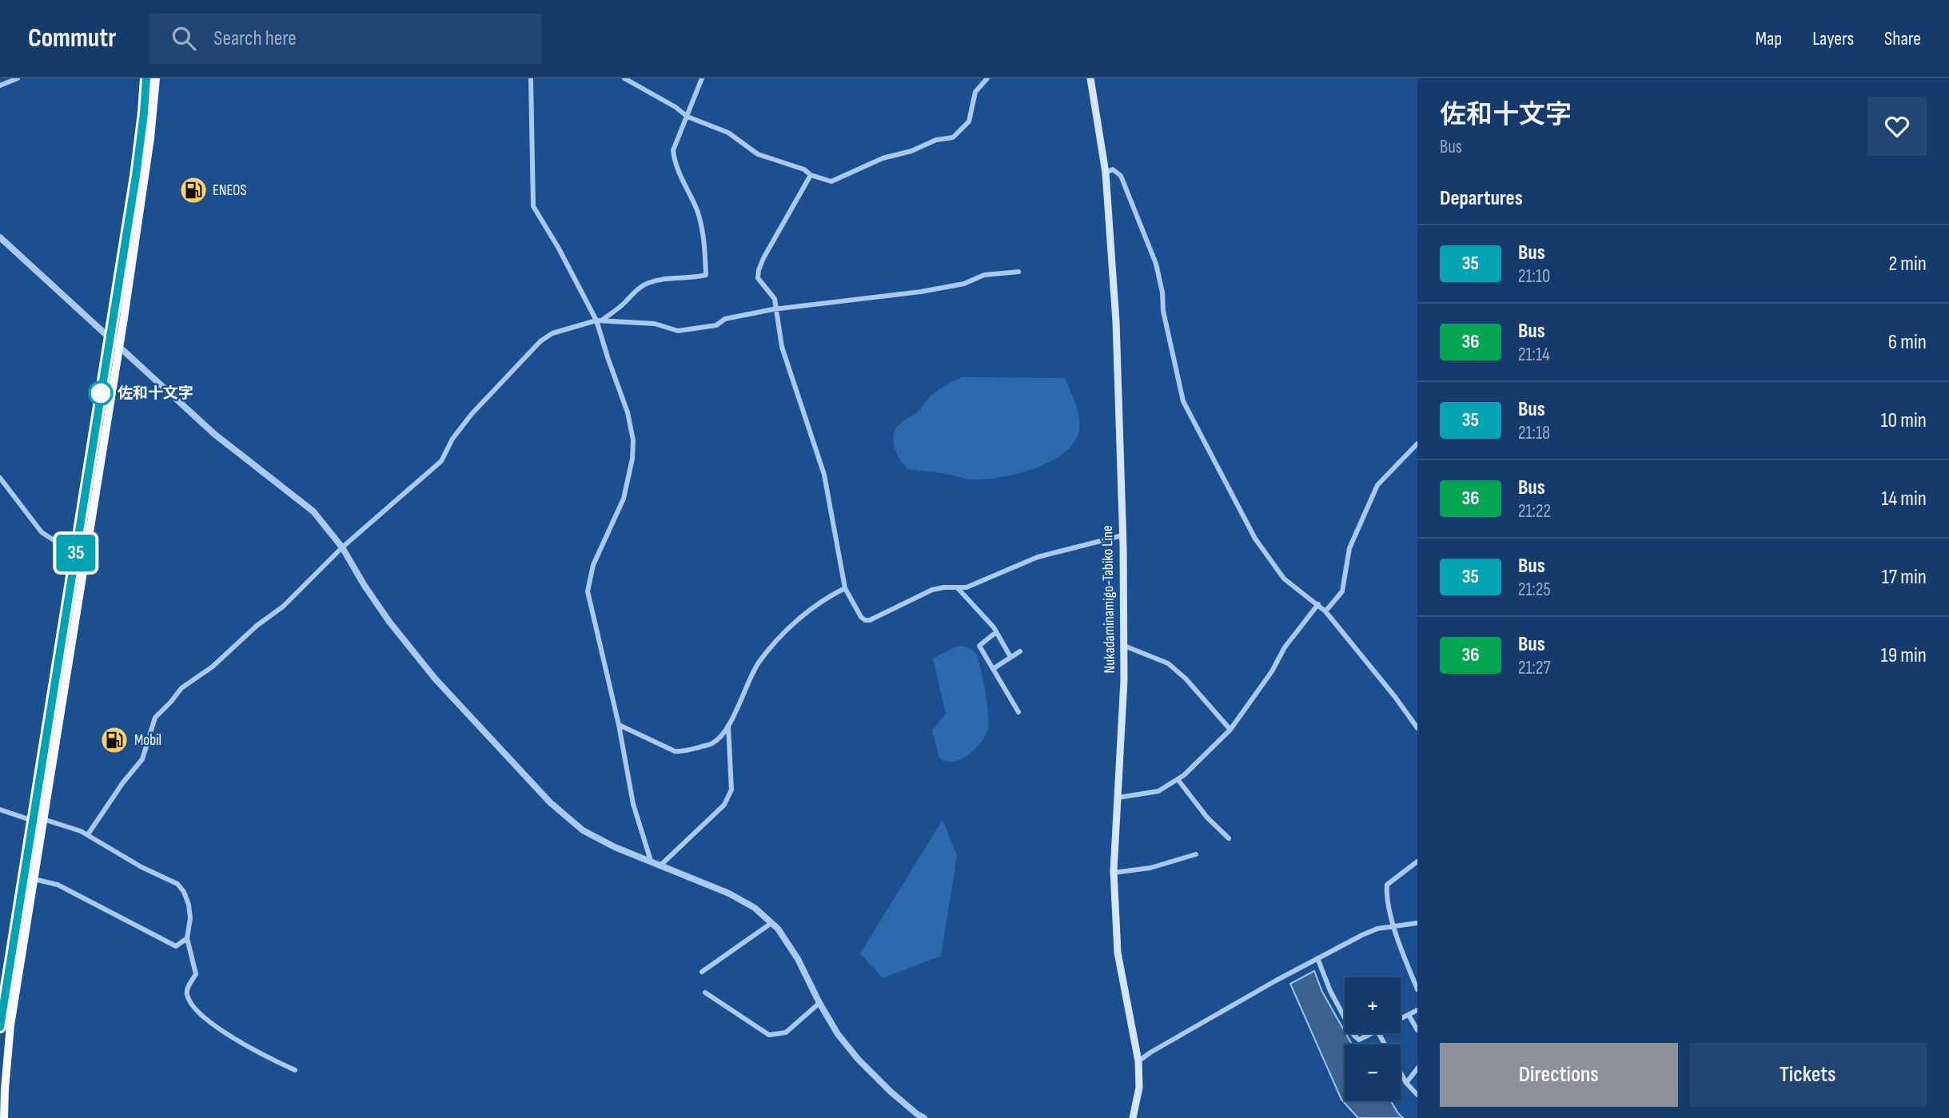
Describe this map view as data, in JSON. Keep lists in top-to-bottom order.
{
  "streets": {
    "main road": ["Nukadaminamigo-Tabiko Line"]
  },
  "places": {
    "fuel station": ["ENEOS", "Mobil"],
    "other": ["佐和十文字"]
  },
  "lines": ["bus line 35"],
  "page": {
    "header": "Commutr",
    "search": "Search here",
    "nav": ["Map", "Layers", "Share"],
    "on_map": "35",
    "heading": [
      ["佐和十文字", "Bus"],
      "Departures"
    ],
    "list": [
      {
        "mark": "35",
        "name": "Bus",
        "note": "21:10",
        "value": "2 min"
      },
      {
        "mark": "36",
        "name": "Bus",
        "note": "21:14",
        "value": "6 min"
      },
      {
        "mark": "35",
        "name": "Bus",
        "note": "21:18",
        "value": "10 min"
      },
      {
        "mark": "36",
        "name": "Bus",
        "note": "21:22",
        "value": "14 min"
      },
      {
        "mark": "35",
        "name": "Bus",
        "note": "21:25",
        "value": "17 min"
      },
      {
        "mark": "36",
        "name": "Bus",
        "note": "21:27",
        "value": "19 min"
      }
    ],
    "map_buttons": ["+", "−"],
    "buttons": ["Directions", "Tickets"]
  }
}
